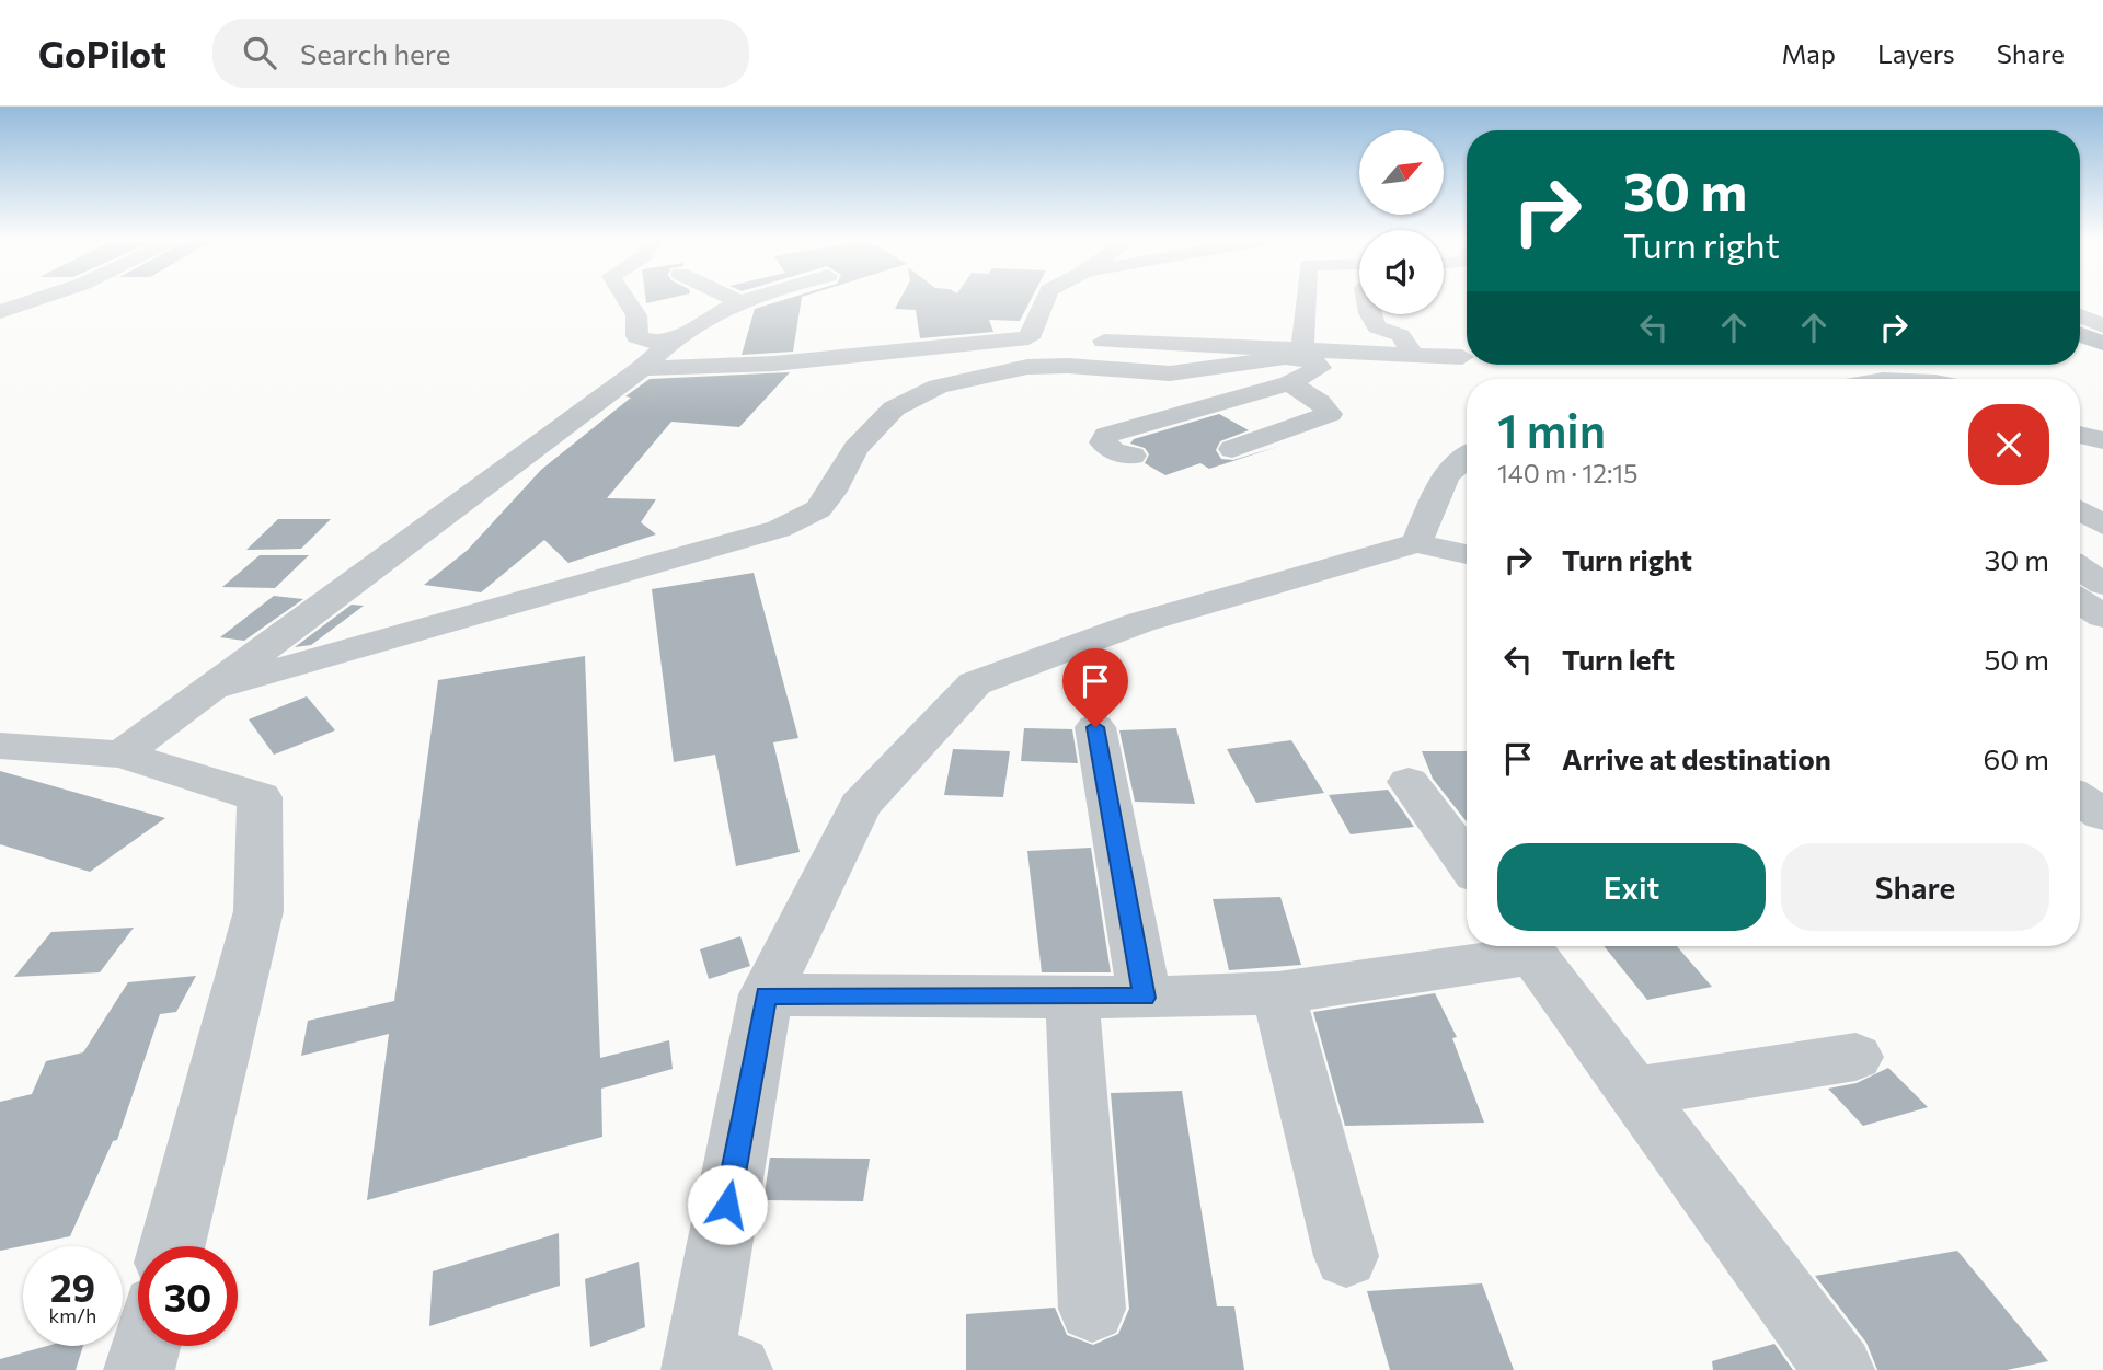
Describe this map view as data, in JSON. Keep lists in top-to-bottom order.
{
  "north": "top right",
  "page": {
    "header": "GoPilot",
    "search": "Search here",
    "nav": ["Map", "Layers", "Share"],
    "turn": ["30 m", "Turn right"],
    "heading": ["1 min", "140 m · 12:15"],
    "list": [
      {
        "name": "Turn right",
        "value": "30 m"
      },
      {
        "name": "Turn left",
        "value": "50 m"
      },
      {
        "name": "Arrive at destination",
        "value": "60 m"
      }
    ],
    "buttons": ["Exit", "Share"],
    "speed": "29 km/h",
    "limit": "30"
  }
}
